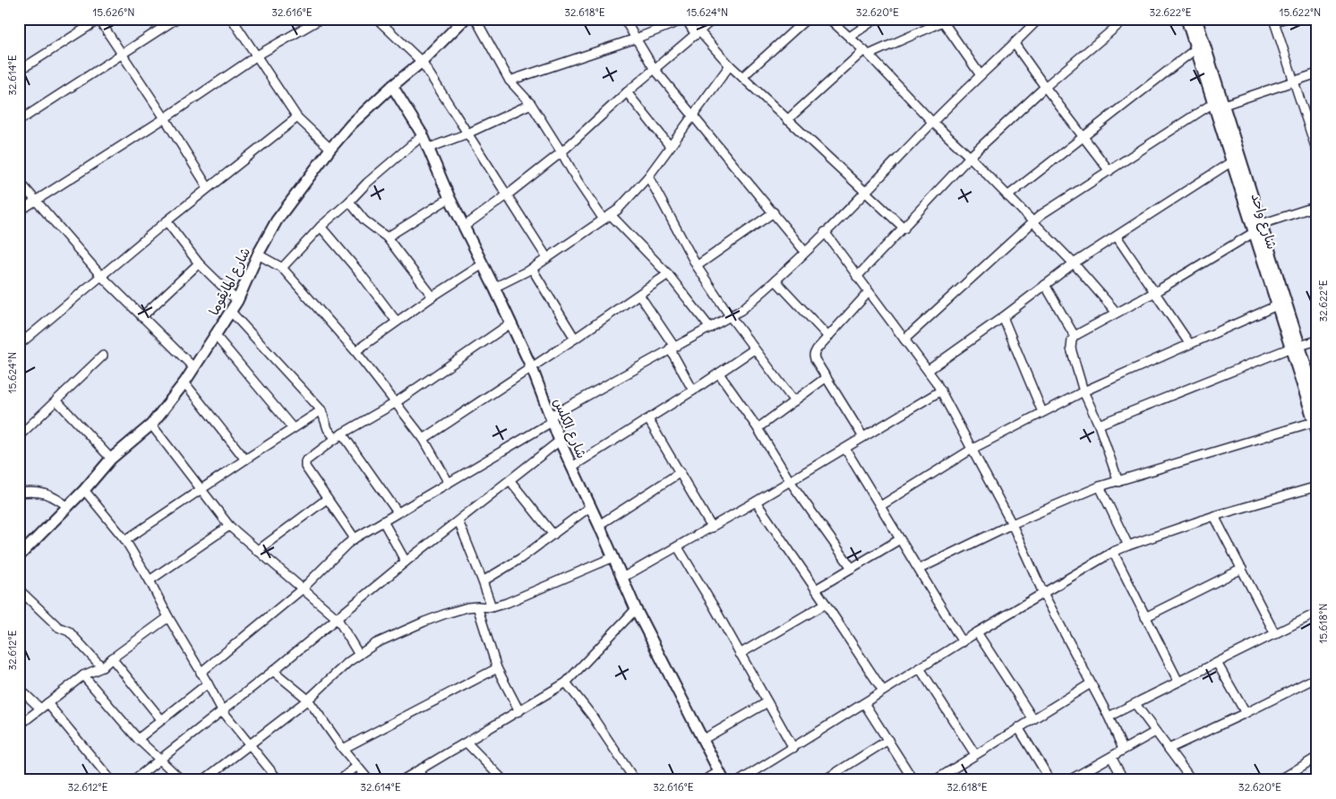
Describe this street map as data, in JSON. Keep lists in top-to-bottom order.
{
  "streets": {
    "street": ["شارع واحد", "شارع المايقوما", "شارع الكلس"]
  },
  "crossings": [
    ["شارع المايقوما", "شارع الكلس"]
  ],
  "coordinates": [
    "15.626°N",
    "32.616°E",
    "32.618°E",
    "15.624°N",
    "32.620°E",
    "32.622°E",
    "15.622°N",
    "32.614°E",
    "15.618°N",
    "32.612°E"
  ]
}
